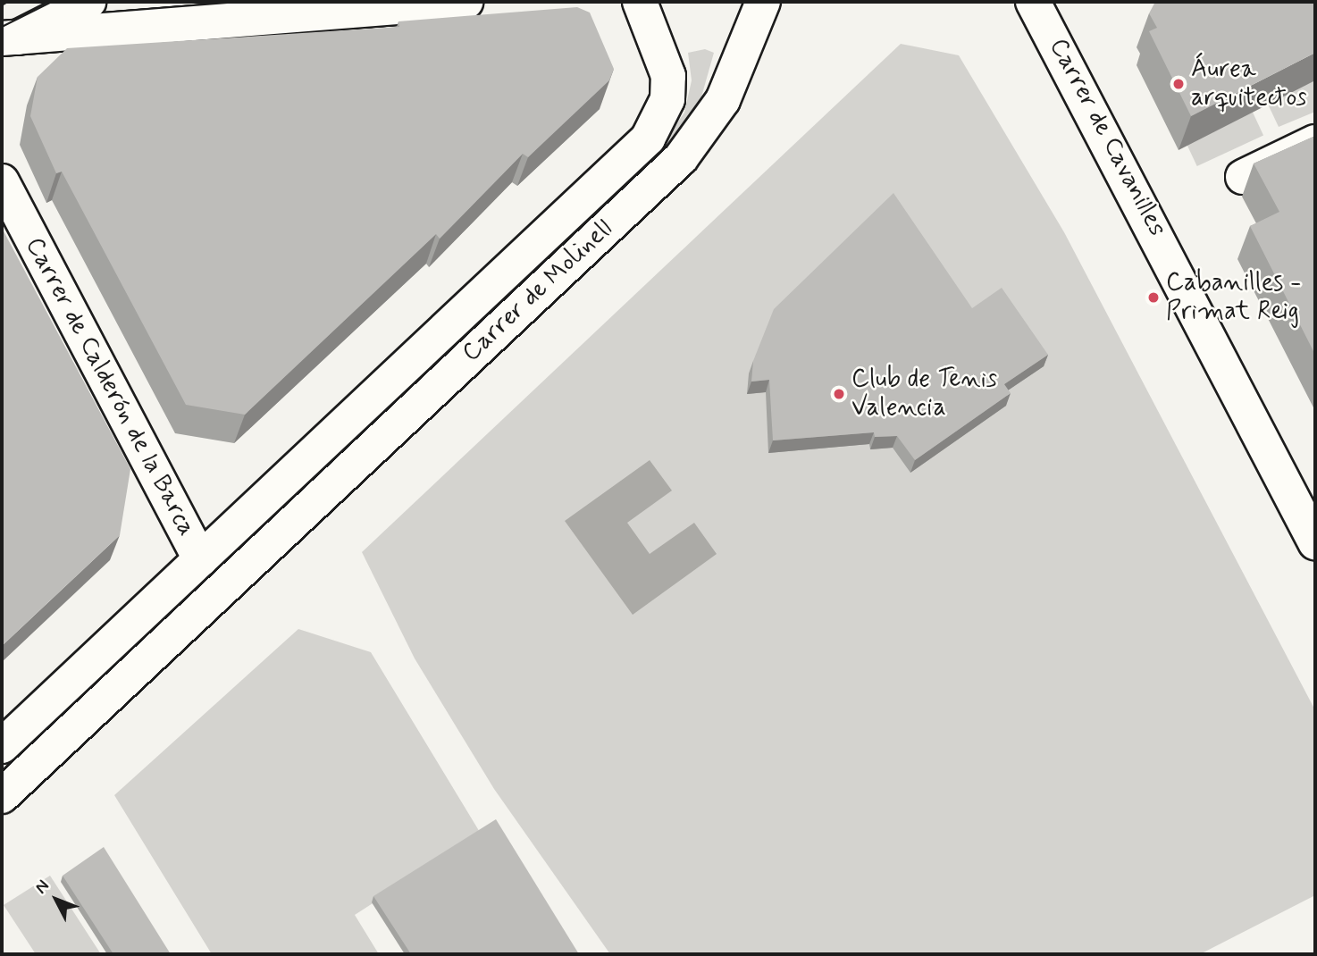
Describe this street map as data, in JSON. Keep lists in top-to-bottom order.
{
  "streets": {
    "street": ["Carrer de Cavanilles", "Carrer de Molinell", "Carrer de Calderón de la Barca"]
  },
  "crossings": [
    ["Carrer de Molinell", "Carrer de Calderón de la Barca"]
  ],
  "places": ["Áurea arquitectos", "Cabanilles - Primat Reig", "Club de Tenis Valencia"],
  "north": "top left"
}
